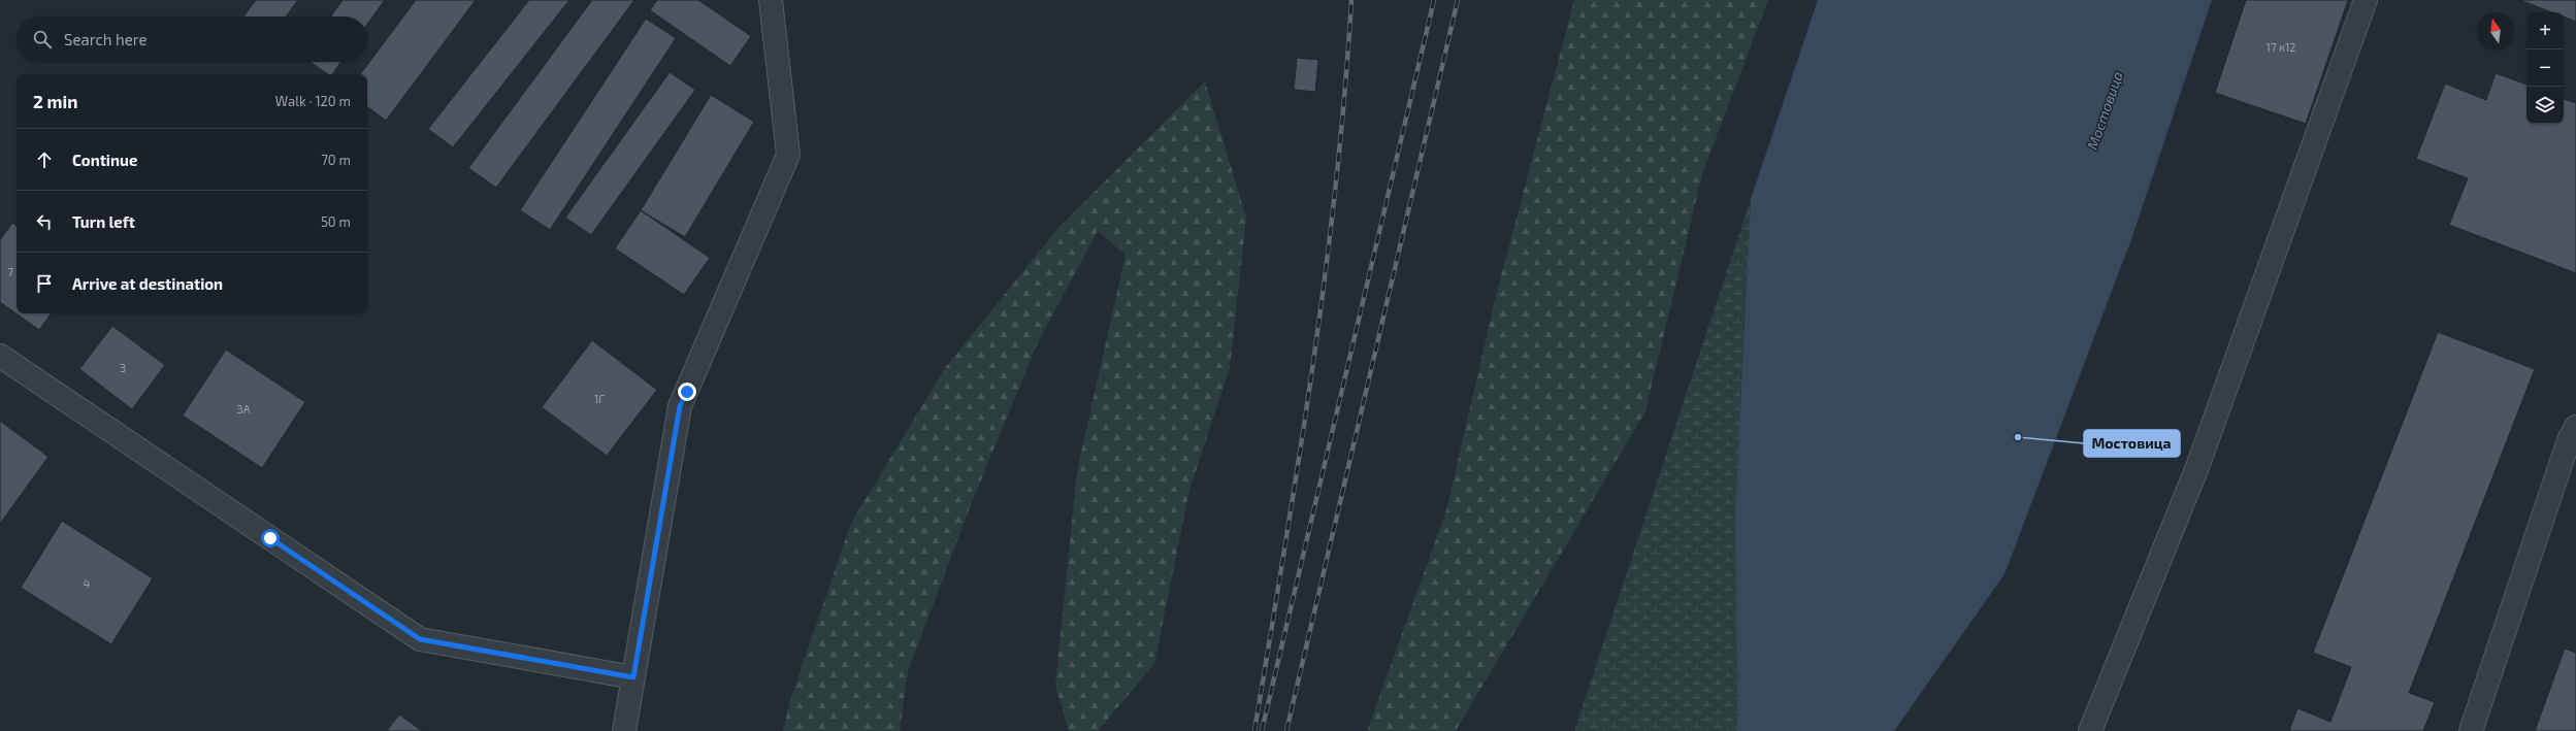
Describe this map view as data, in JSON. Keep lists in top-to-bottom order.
{
  "water": ["Мостовица"],
  "places": ["Мостовица"],
  "house_numbers": [
    "17 к12",
    "7",
    "3",
    "1Г",
    "3А",
    "4"
  ],
  "north": "top",
  "page": {
    "map_buttons": ["+", "−"],
    "search": "Search here",
    "heading": ["2 min", "Walk · 120 m"],
    "list": [
      ["Continue", "70 m"],
      ["Turn left", "50 m"],
      "Arrive at destination"
    ]
  }
}
